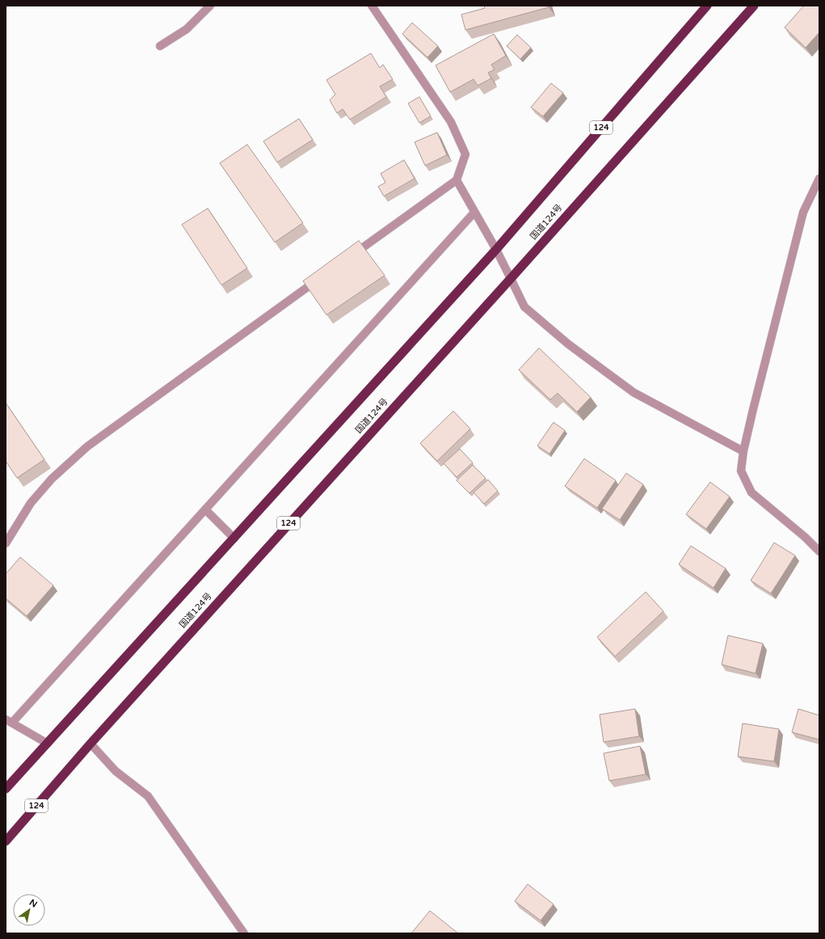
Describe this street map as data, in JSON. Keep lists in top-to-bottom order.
{
  "streets": {
    "highway": ["124", "国道124号"]
  },
  "north": "top right"
}
